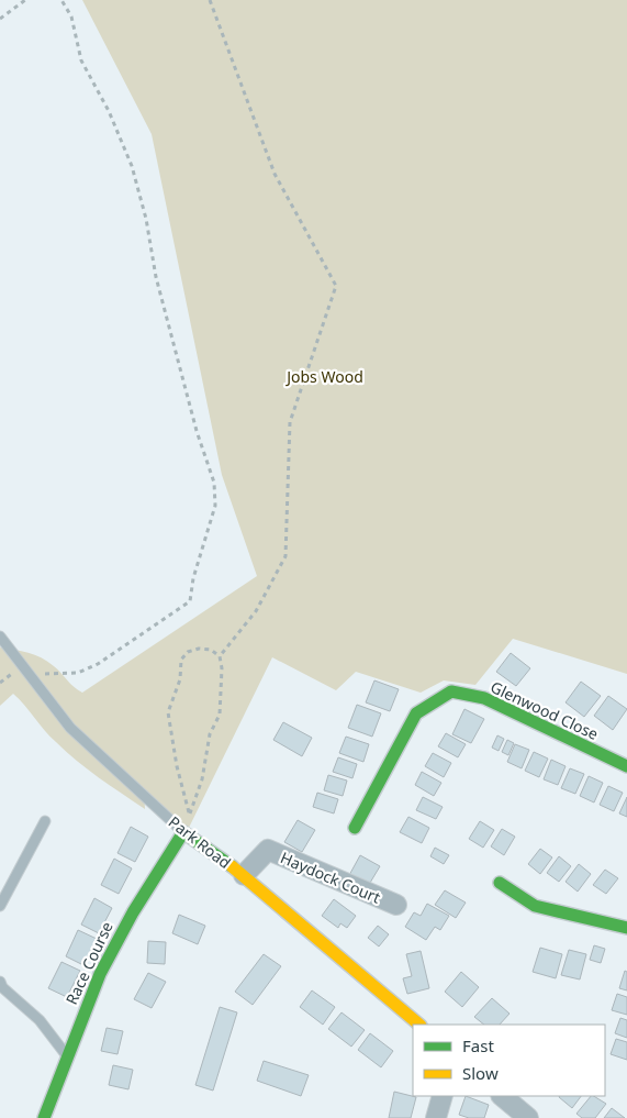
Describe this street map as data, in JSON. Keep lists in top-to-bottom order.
{
  "streets": {
    "street": [
      "Glenwood Close",
      "Park Road",
      "Haydock Court",
      "Race Course"
    ]
  },
  "crossings": [
    ["Park Road", "Haydock Court"],
    ["Park Road", "Race Course"]
  ],
  "parks": ["Jobs Wood"],
  "legend": ["Fast", "Slow"]
}
